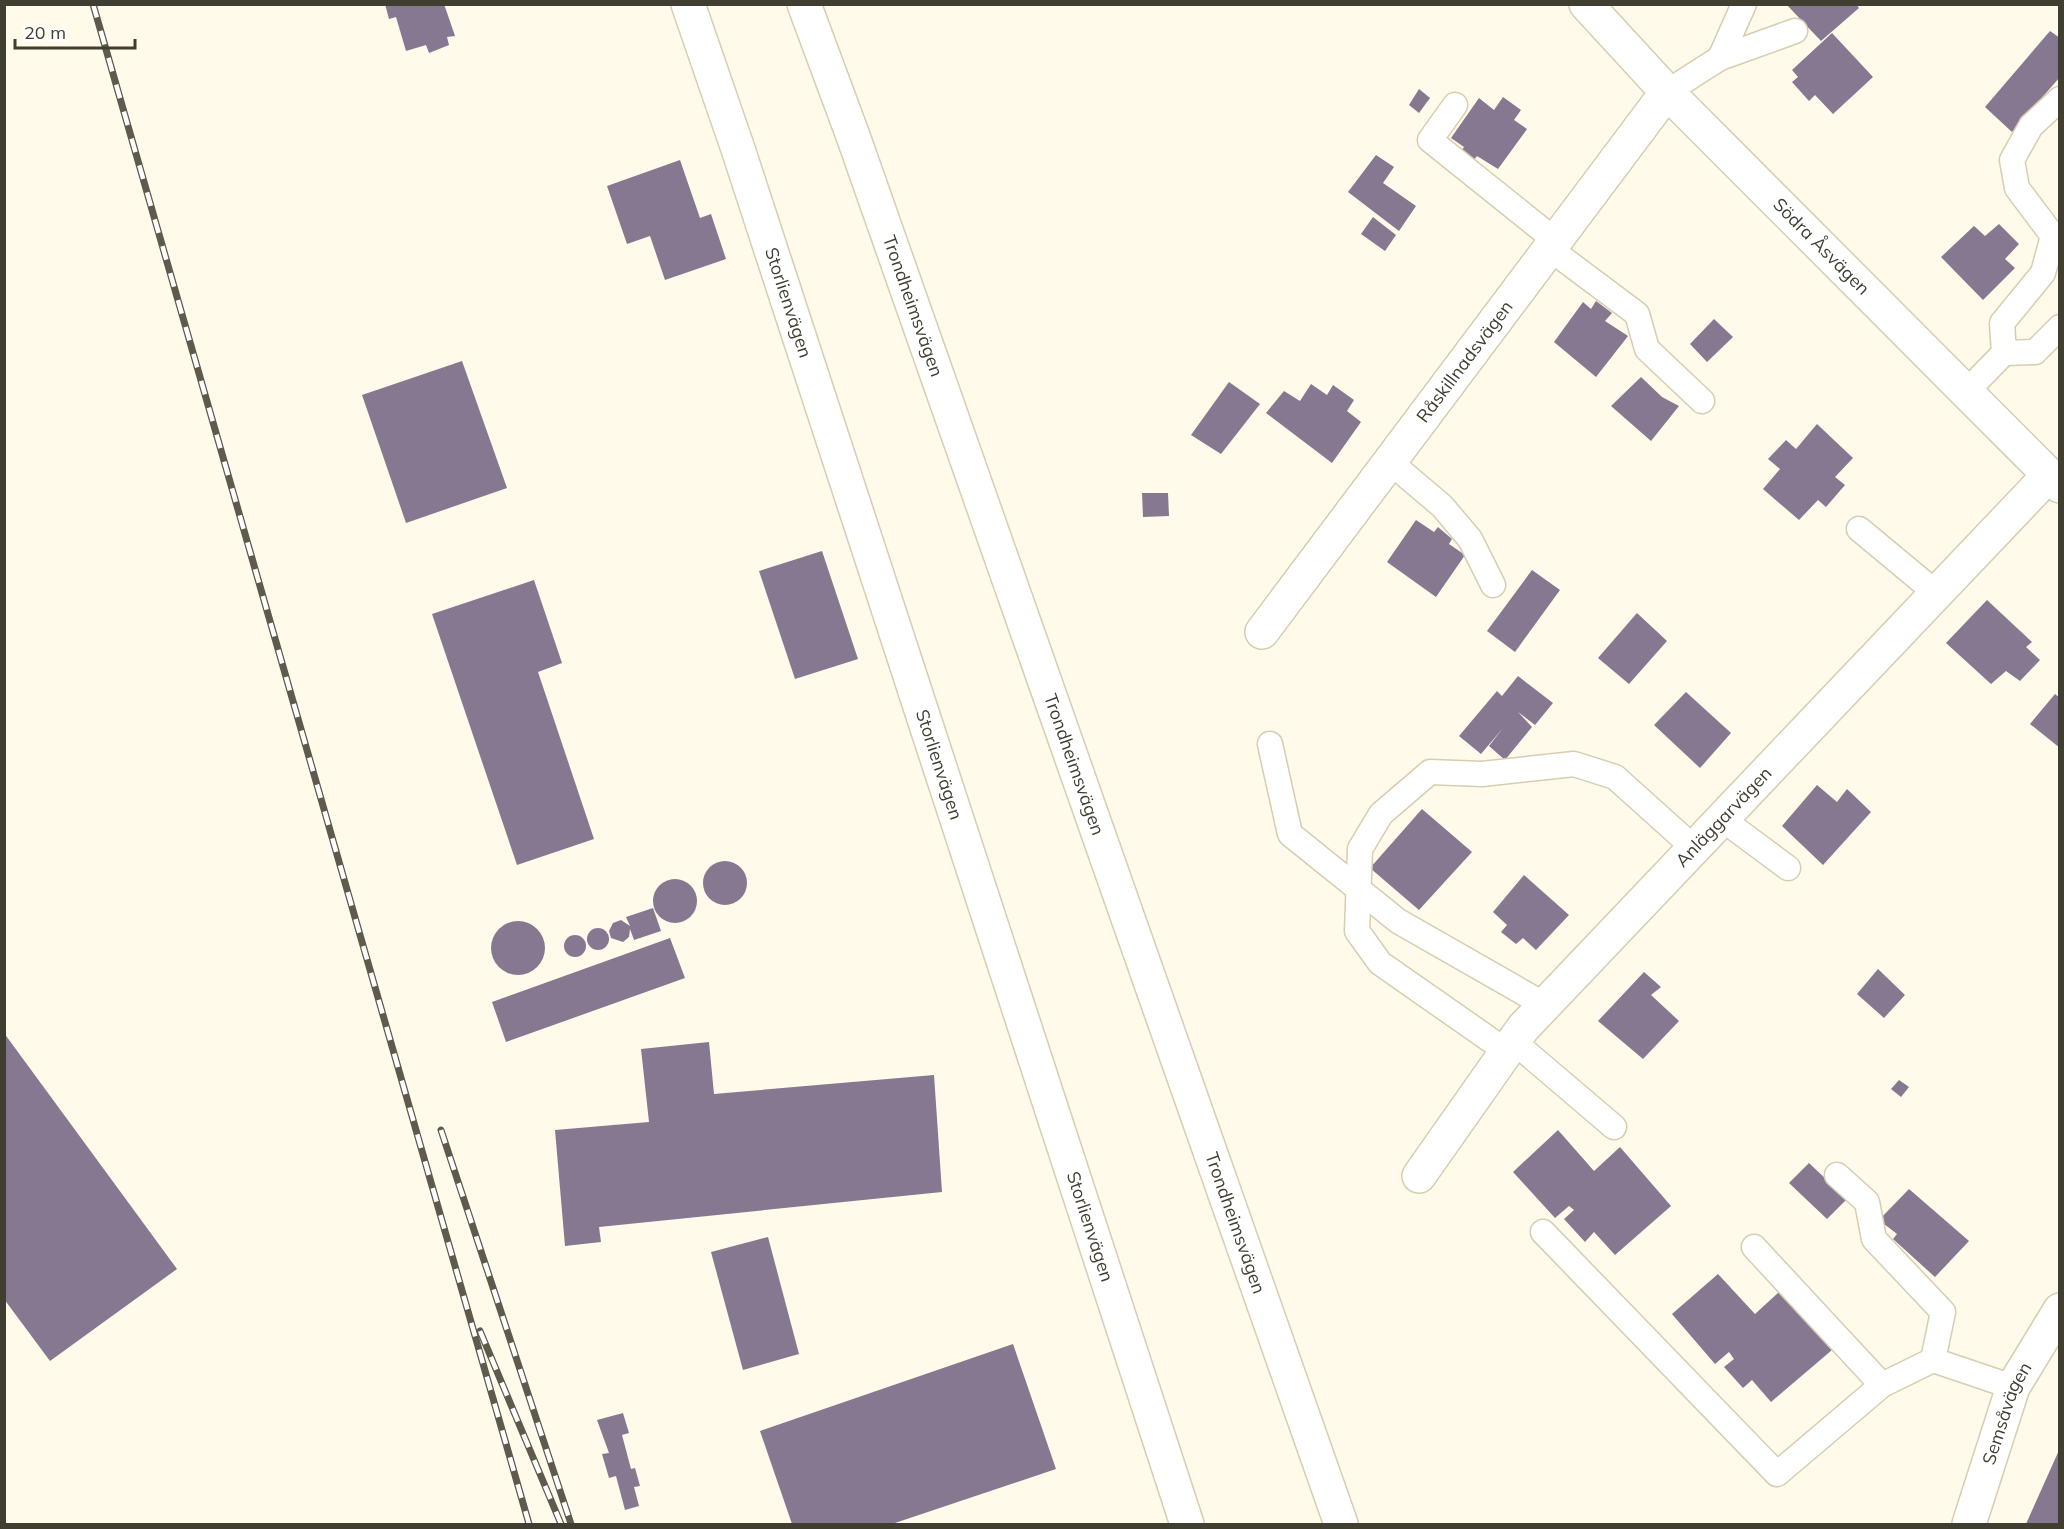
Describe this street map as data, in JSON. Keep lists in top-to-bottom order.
{
  "streets": {
    "street": [
      "Södra Åsvägen",
      "Storlienvägen",
      "Trondheimsvägen",
      "Råskillnadsvägen",
      "Anläggarvägen",
      "Semsåvägen"
    ]
  },
  "crossings": [
    ["Södra Åsvägen", "Råskillnadsvägen"],
    ["Södra Åsvägen", "Anläggarvägen"]
  ],
  "scale_bar": "20 m"
}
